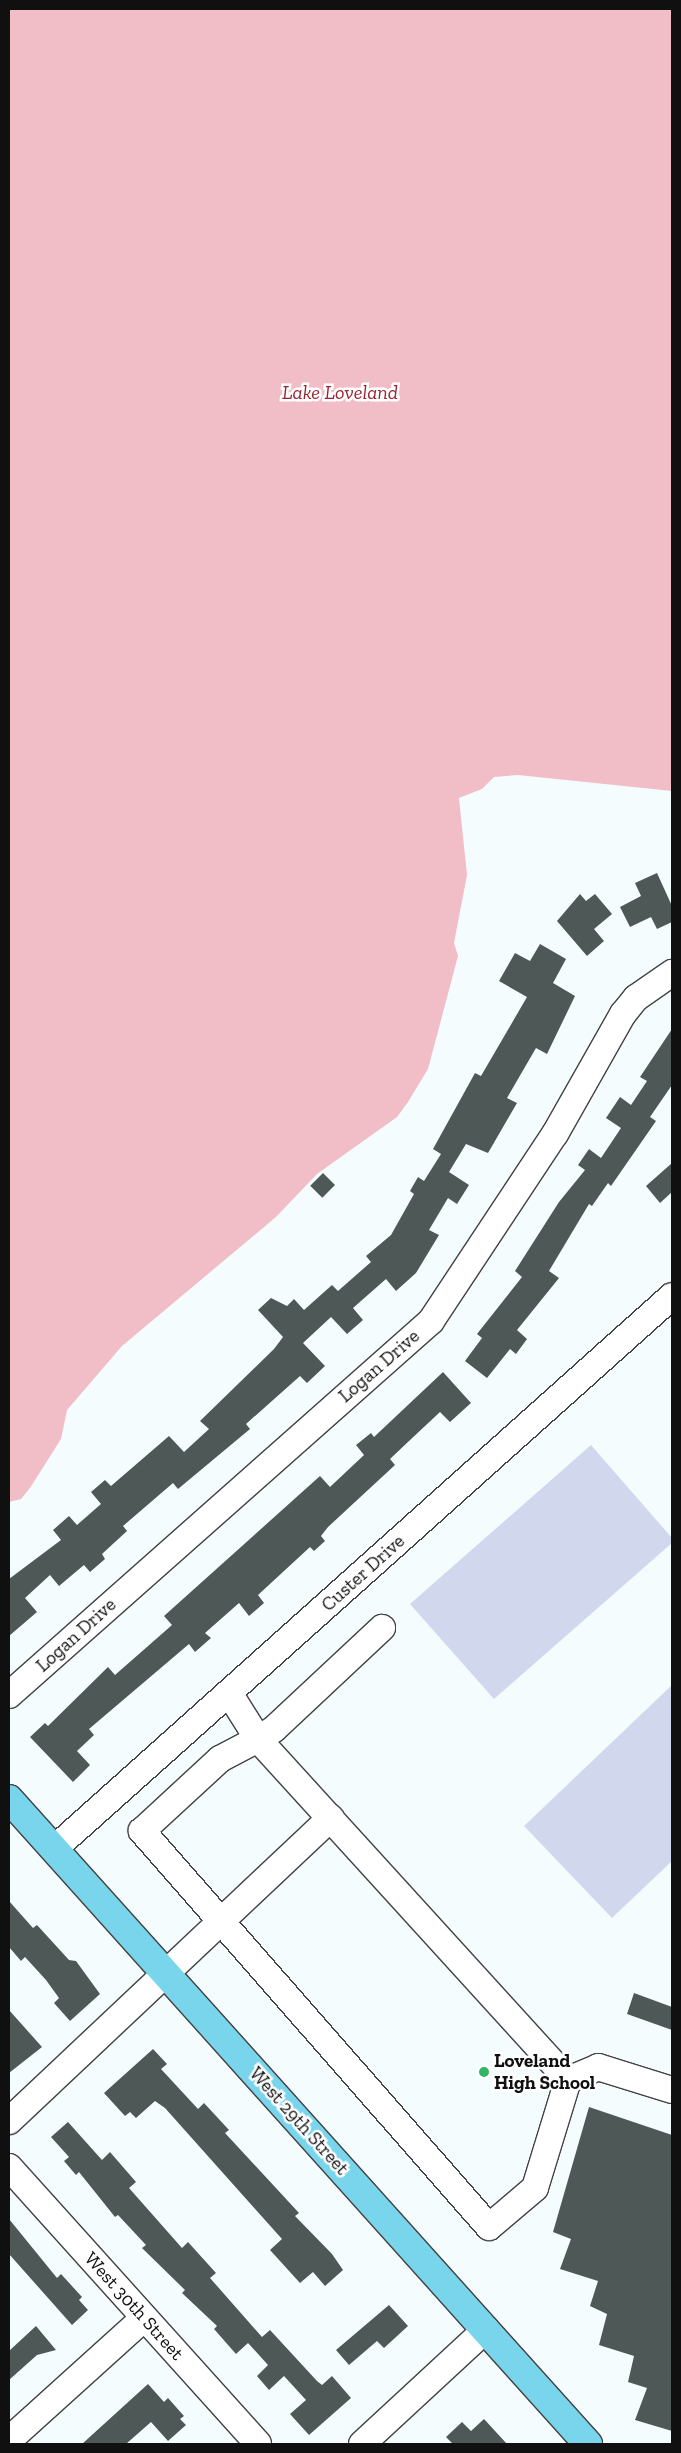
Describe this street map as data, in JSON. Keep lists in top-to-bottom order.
{
  "streets": {
    "main road": ["West 29th Street"],
    "street": ["Logan Drive", "Custer Drive", "West 30th Street"]
  },
  "crossings": [
    ["Custer Drive", "West 29th Street"]
  ],
  "water": ["Lake Loveland"],
  "places": ["Loveland High School"]
}
